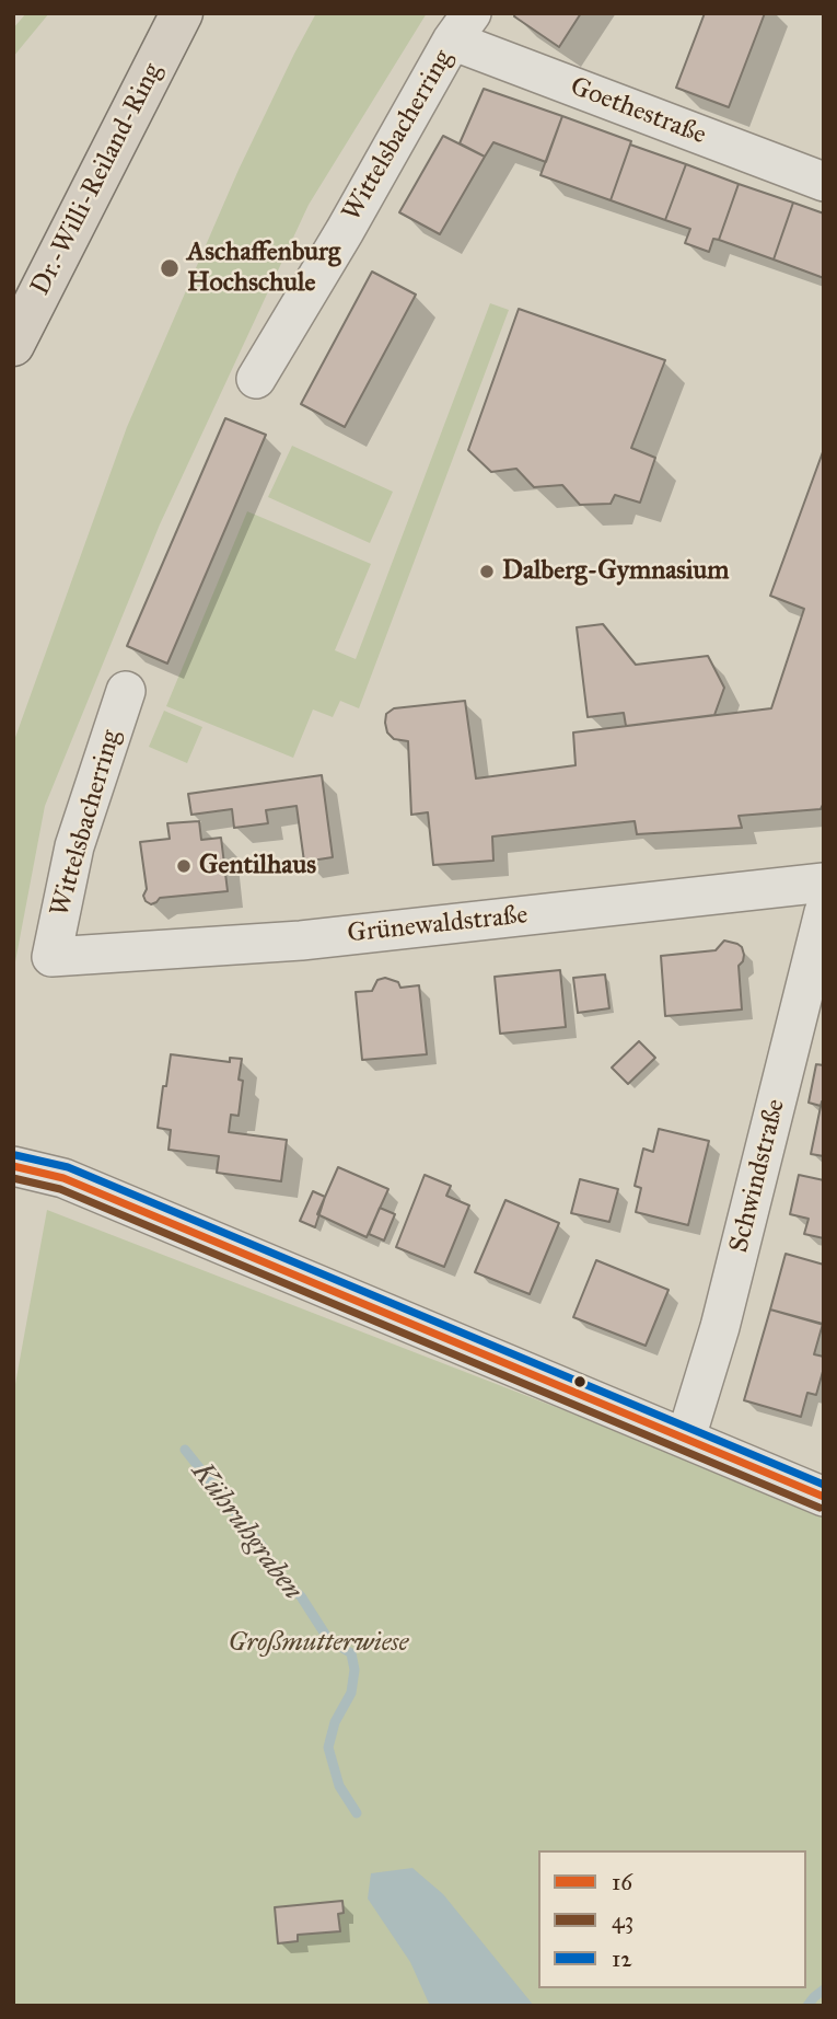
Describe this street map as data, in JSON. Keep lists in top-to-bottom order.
{
  "streets": {
    "highway": ["Dr.-Willi-Reiland-Ring"],
    "street": [
      "Goethestraße",
      "Wittelsbacherring",
      "Grünewaldstraße",
      "Schwindstraße"
    ]
  },
  "crossings": [
    ["Goethestraße", "Wittelsbacherring"],
    ["Wittelsbacherring", "Grünewaldstraße"]
  ],
  "water": ["Kühruhgraben"],
  "parks": ["Großmutterwiese"],
  "places": ["Aschaffenburg Hochschule", "Dalberg-Gymnasium", "Gentilhaus"],
  "lines": ["transit line 12", "transit line 16", "transit line 43"],
  "legend": ["16", "43", "12"]
}
